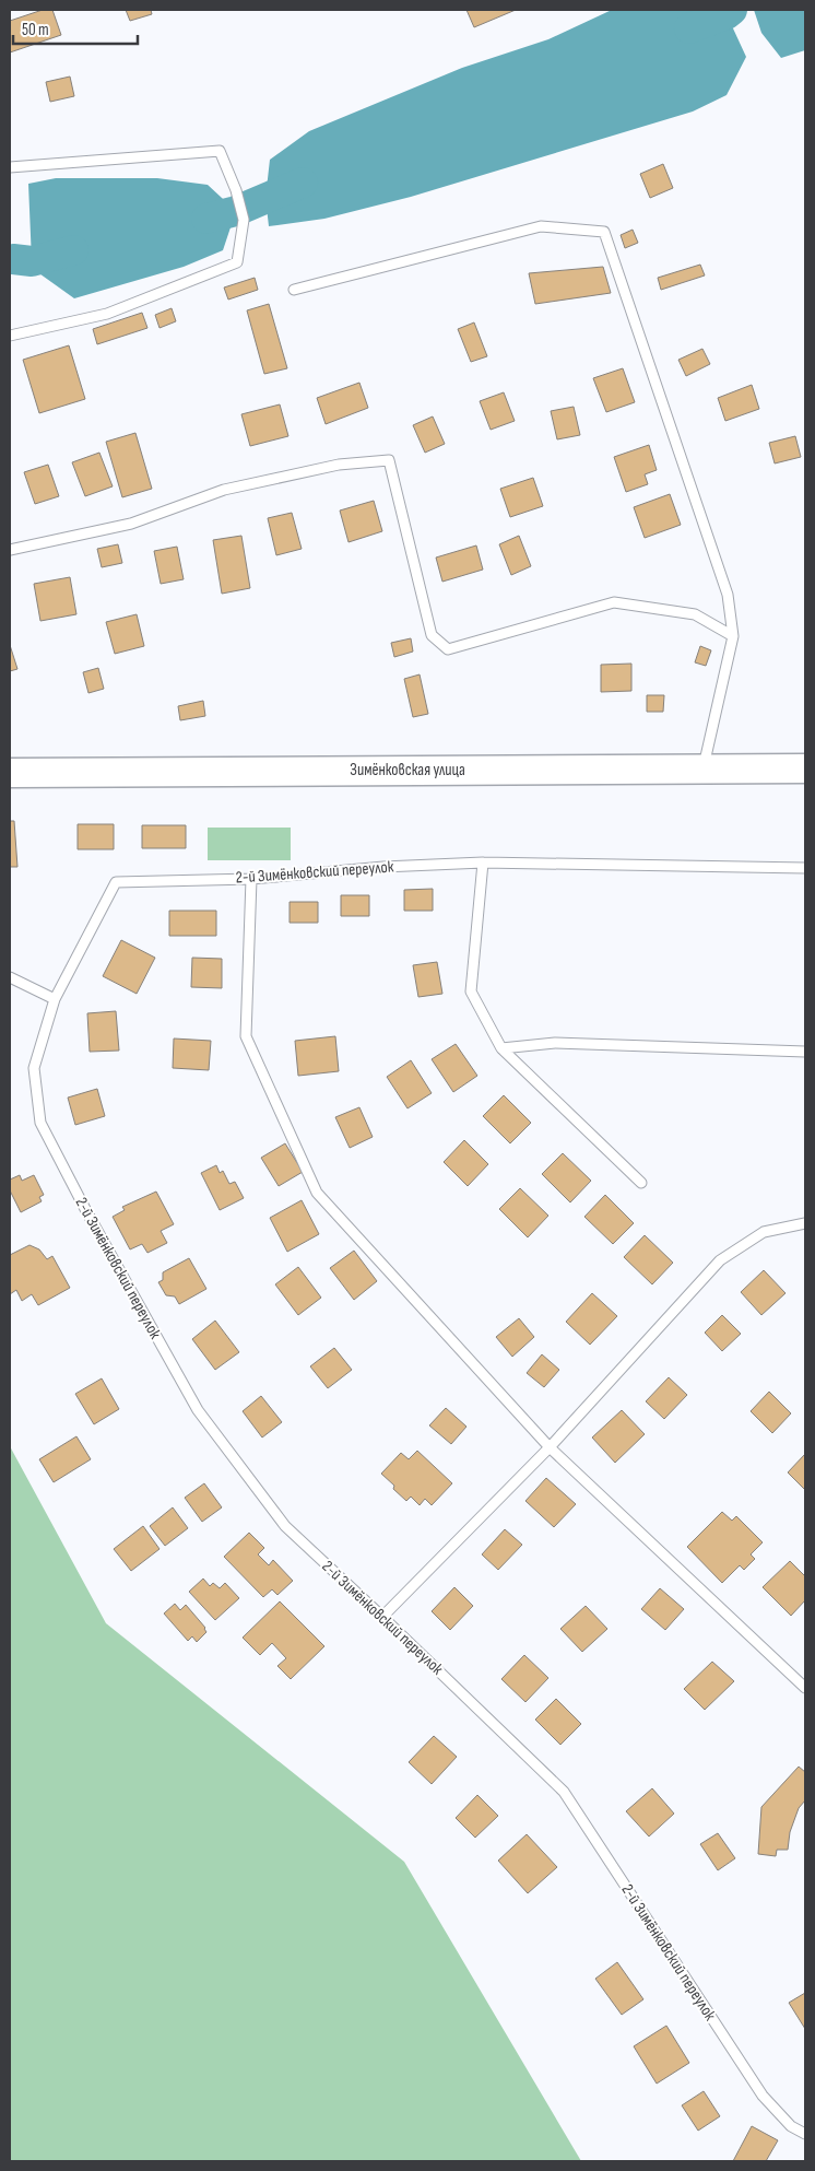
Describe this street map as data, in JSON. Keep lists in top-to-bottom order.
{
  "streets": {
    "main road": ["Зимёнковская улица"],
    "lane": ["2-й Зимёнковский переулок"]
  },
  "scale_bar": "50 m"
}
